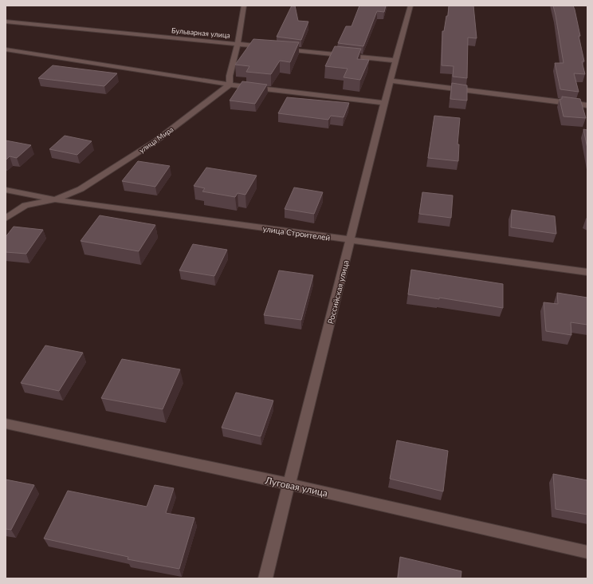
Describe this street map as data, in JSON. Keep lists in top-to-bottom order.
{
  "streets": {
    "street": [
      "Бульварная улица",
      "улица Мира",
      "улица Строителей",
      "Российская улица",
      "Луговая улица"
    ]
  },
  "crossings": [
    ["улица Мира", "улица Строителей"],
    ["улица Строителей", "Российская улица"],
    ["Российская улица", "Луговая улица"]
  ]
}
